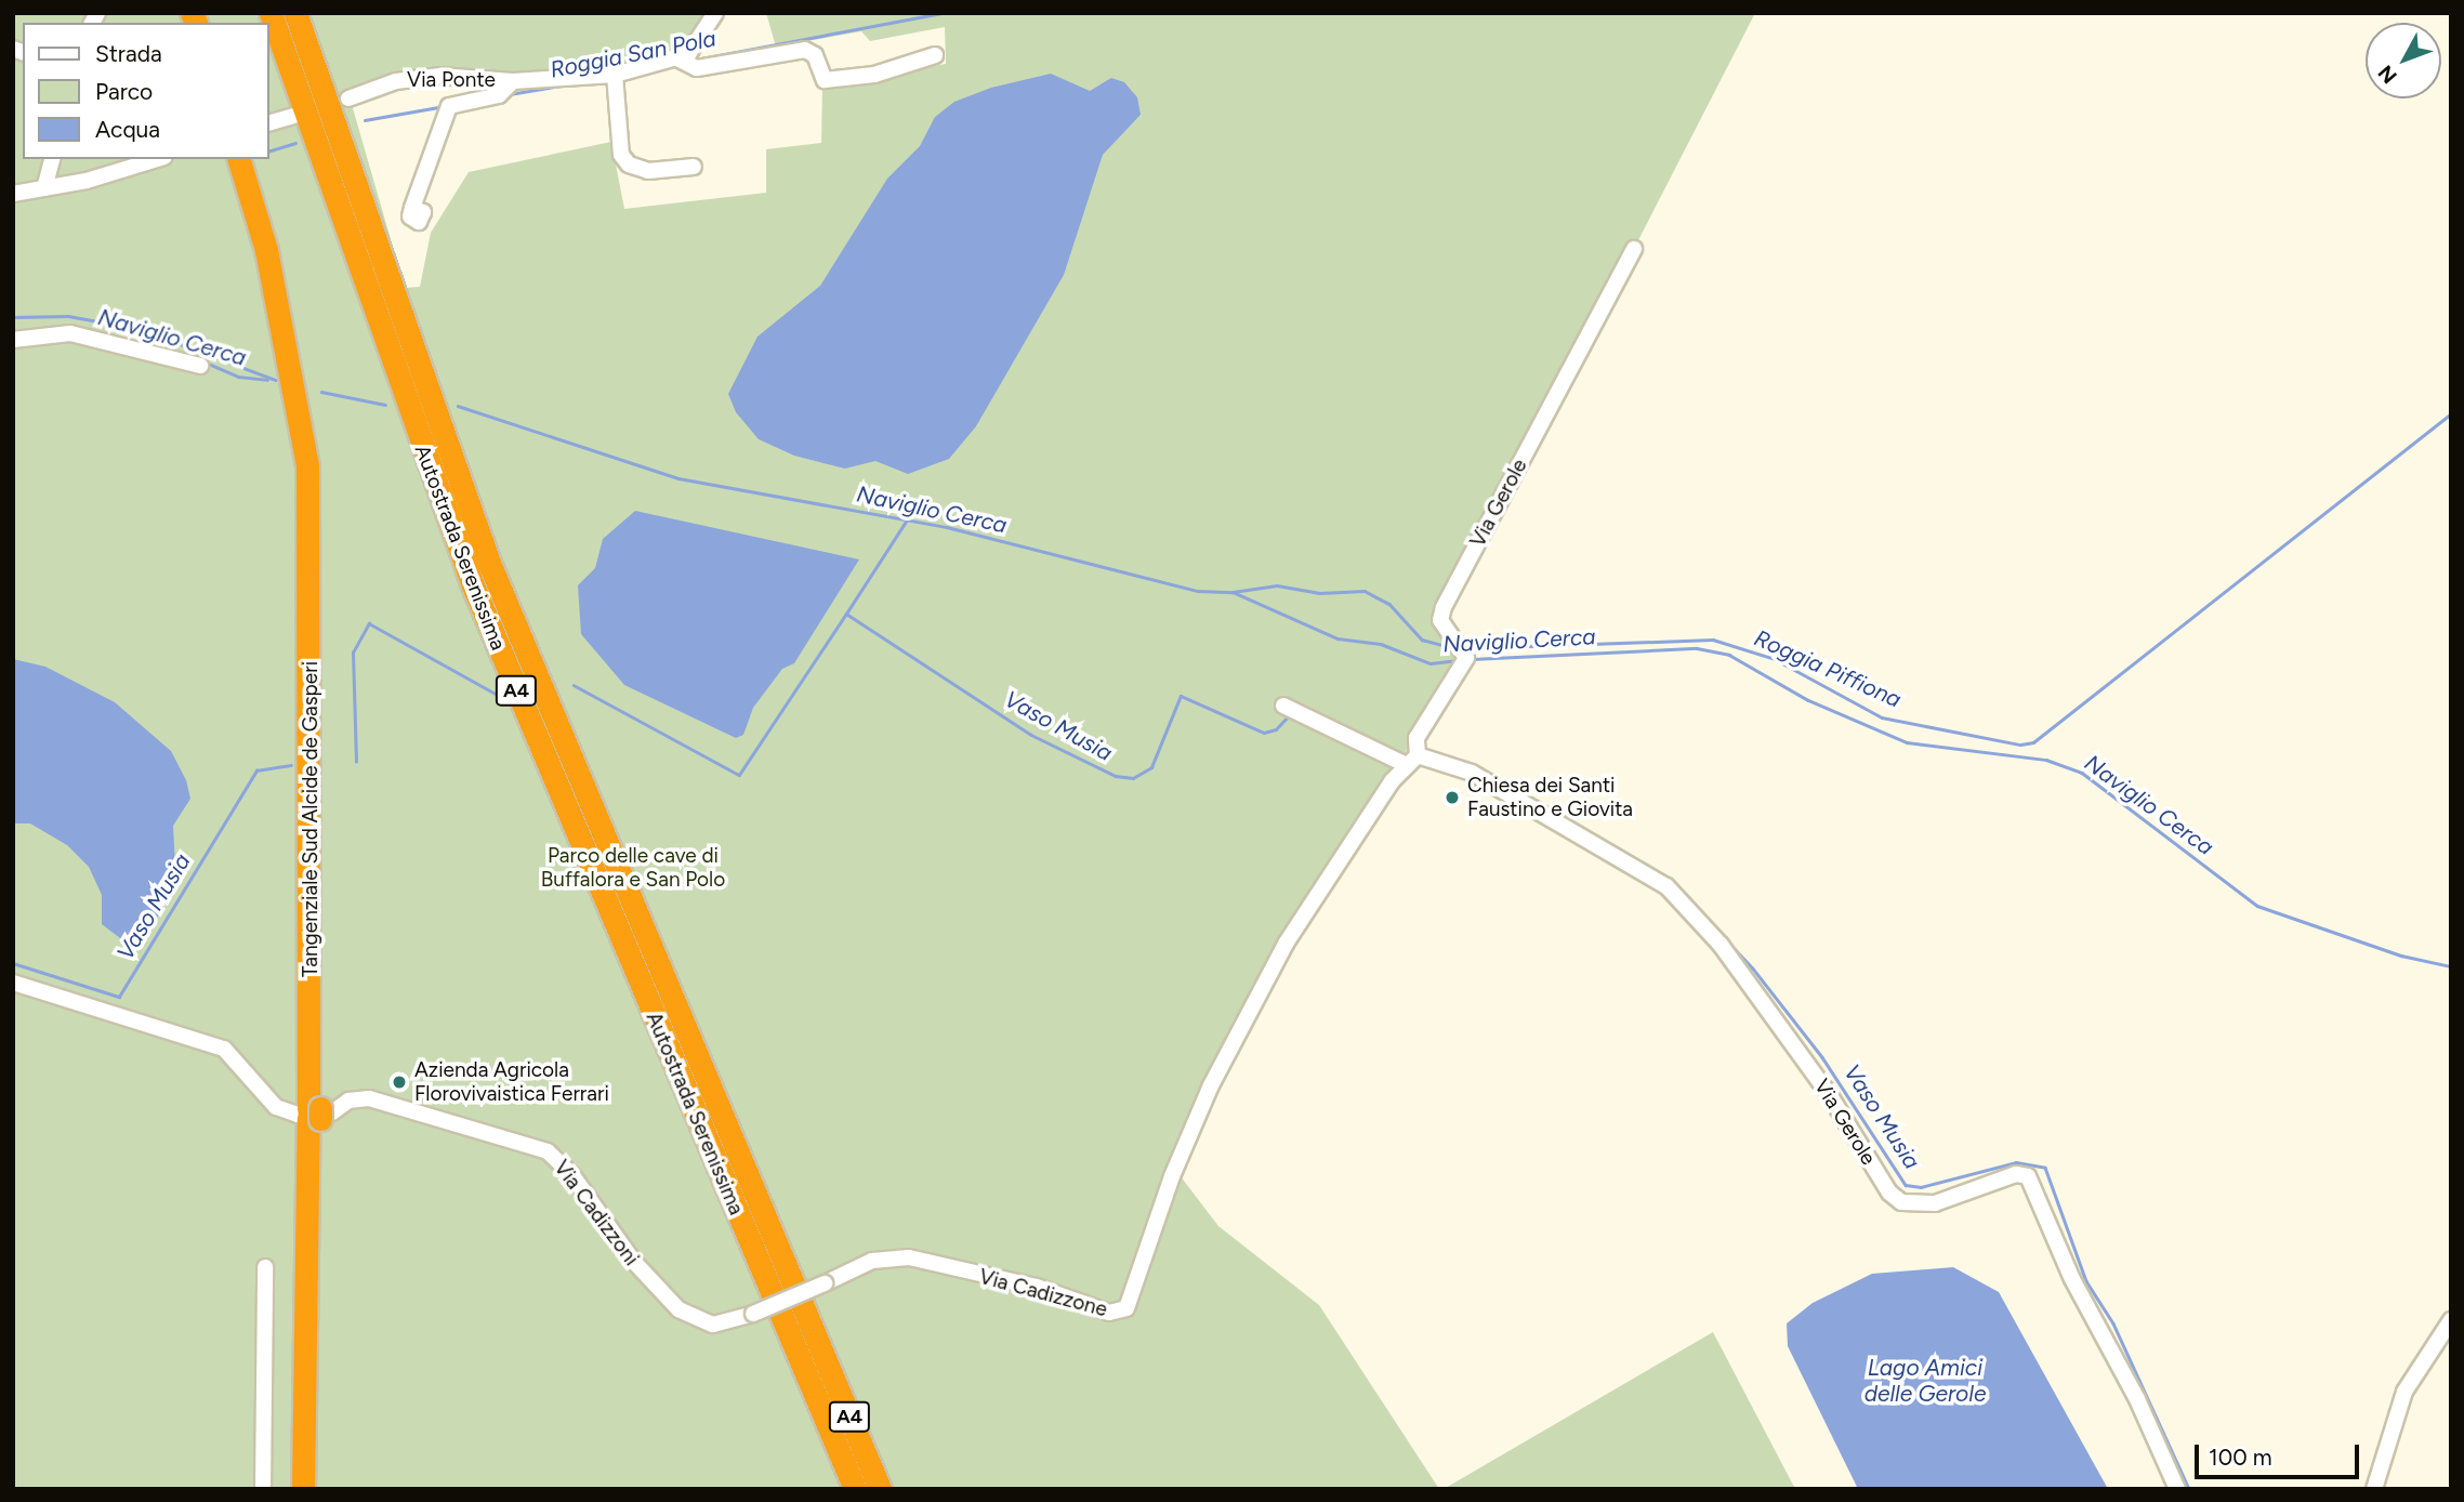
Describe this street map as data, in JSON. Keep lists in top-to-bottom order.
{
  "streets": {
    "highway": ["Autostrada Serenissima", "A4", "Tangenziale Sud Alcide de Gasperi"],
    "street": [
      "Via Ponte",
      "Via Gerole",
      "Via Cadizzoni",
      "Via Cadizzone"
    ]
  },
  "crossings": [
    ["Via Gerole", "Via Cadizzone"],
    ["Via Cadizzoni", "Via Cadizzone"]
  ],
  "water": [
    "Roggia San Pola",
    "Naviglio Cerca",
    "Roggia Piffiona",
    "Vaso Musia",
    "Lago Amici delle Gerole"
  ],
  "parks": ["Parco delle cave di Buffalora e San Polo"],
  "places": ["Chiesa dei Santi Faustino e Giovita", "Azienda Agricola Florovivaistica Ferrari"],
  "legend": ["Strada", "Parco", "Acqua"],
  "scale_bar": "100 m",
  "north": "bottom left"
}
